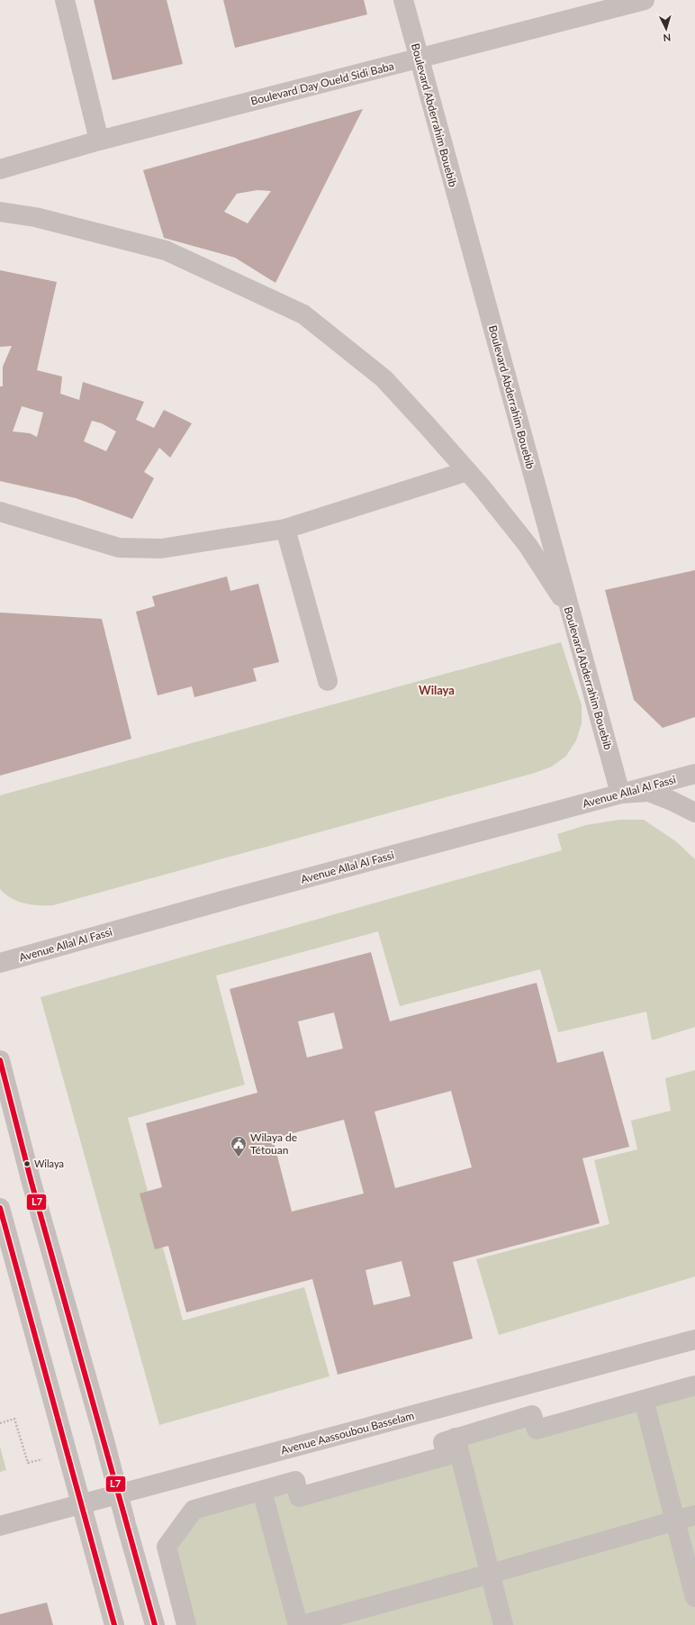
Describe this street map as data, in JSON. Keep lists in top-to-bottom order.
{
  "streets": {
    "street": [
      "Boulevard Day Oueld Sidi Baba",
      "Boulevard Abderrahim Bouebib",
      "Avenue Allal Al Fassi",
      "Avenue Aassoubou Basselam"
    ]
  },
  "crossings": [
    ["Boulevard Day Oueld Sidi Baba", "Boulevard Abderrahim Bouebib"],
    ["Boulevard Abderrahim Bouebib", "Avenue Allal Al Fassi"]
  ],
  "districts": ["Wilaya"],
  "places": {
    "public building": ["Wilaya de Tétouan"],
    "other": ["Wilaya"]
  },
  "lines": ["transit line L7"],
  "north": "bottom"
}
